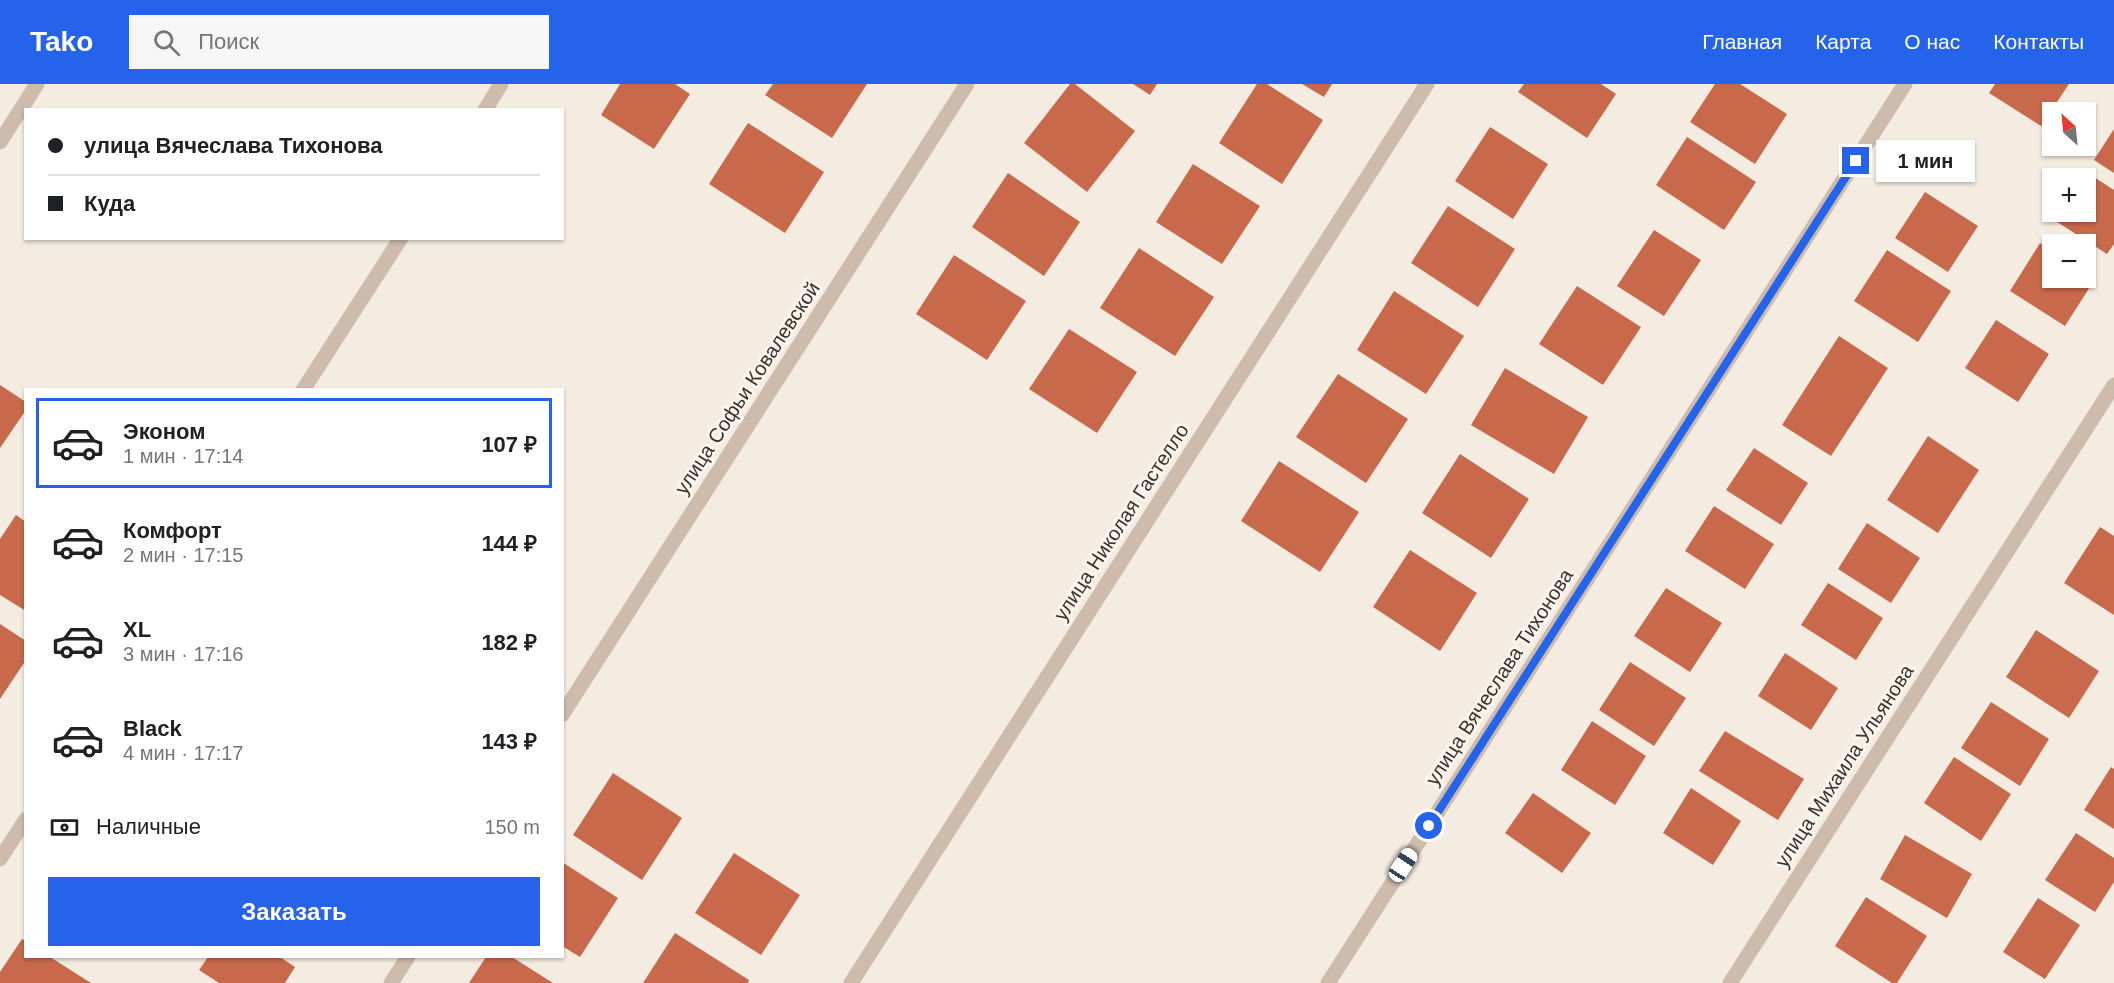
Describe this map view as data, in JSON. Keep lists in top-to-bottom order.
{
  "streets": {
    "street": [
      "улица Софьи Ковалевской",
      "улица Николая Гастелло",
      "улица Вячеслава Тихонова",
      "улица Михаила Ульянова"
    ]
  },
  "north": "top left",
  "page": {
    "header": "Tako",
    "search": "Поиск",
    "nav": [
      "Главная",
      "Карта",
      "О нас",
      "Контакты"
    ],
    "map_buttons": ["+", "−"],
    "banner": ["улица Вячеслава Тихонова", "Куда"],
    "bubble": "1 мин",
    "list": [
      {
        "name": "Эконом",
        "note": "1 мин · 17:14",
        "value": "107 ₽"
      },
      {
        "name": "Комфорт",
        "note": "2 мин · 17:15",
        "value": "144 ₽"
      },
      {
        "name": "XL",
        "note": "3 мин · 17:16",
        "value": "182 ₽"
      },
      {
        "name": "Black",
        "note": "4 мин · 17:17",
        "value": "143 ₽"
      }
    ],
    "pay": ["Наличные", "150 m"],
    "buttons": "Заказать"
  }
}
